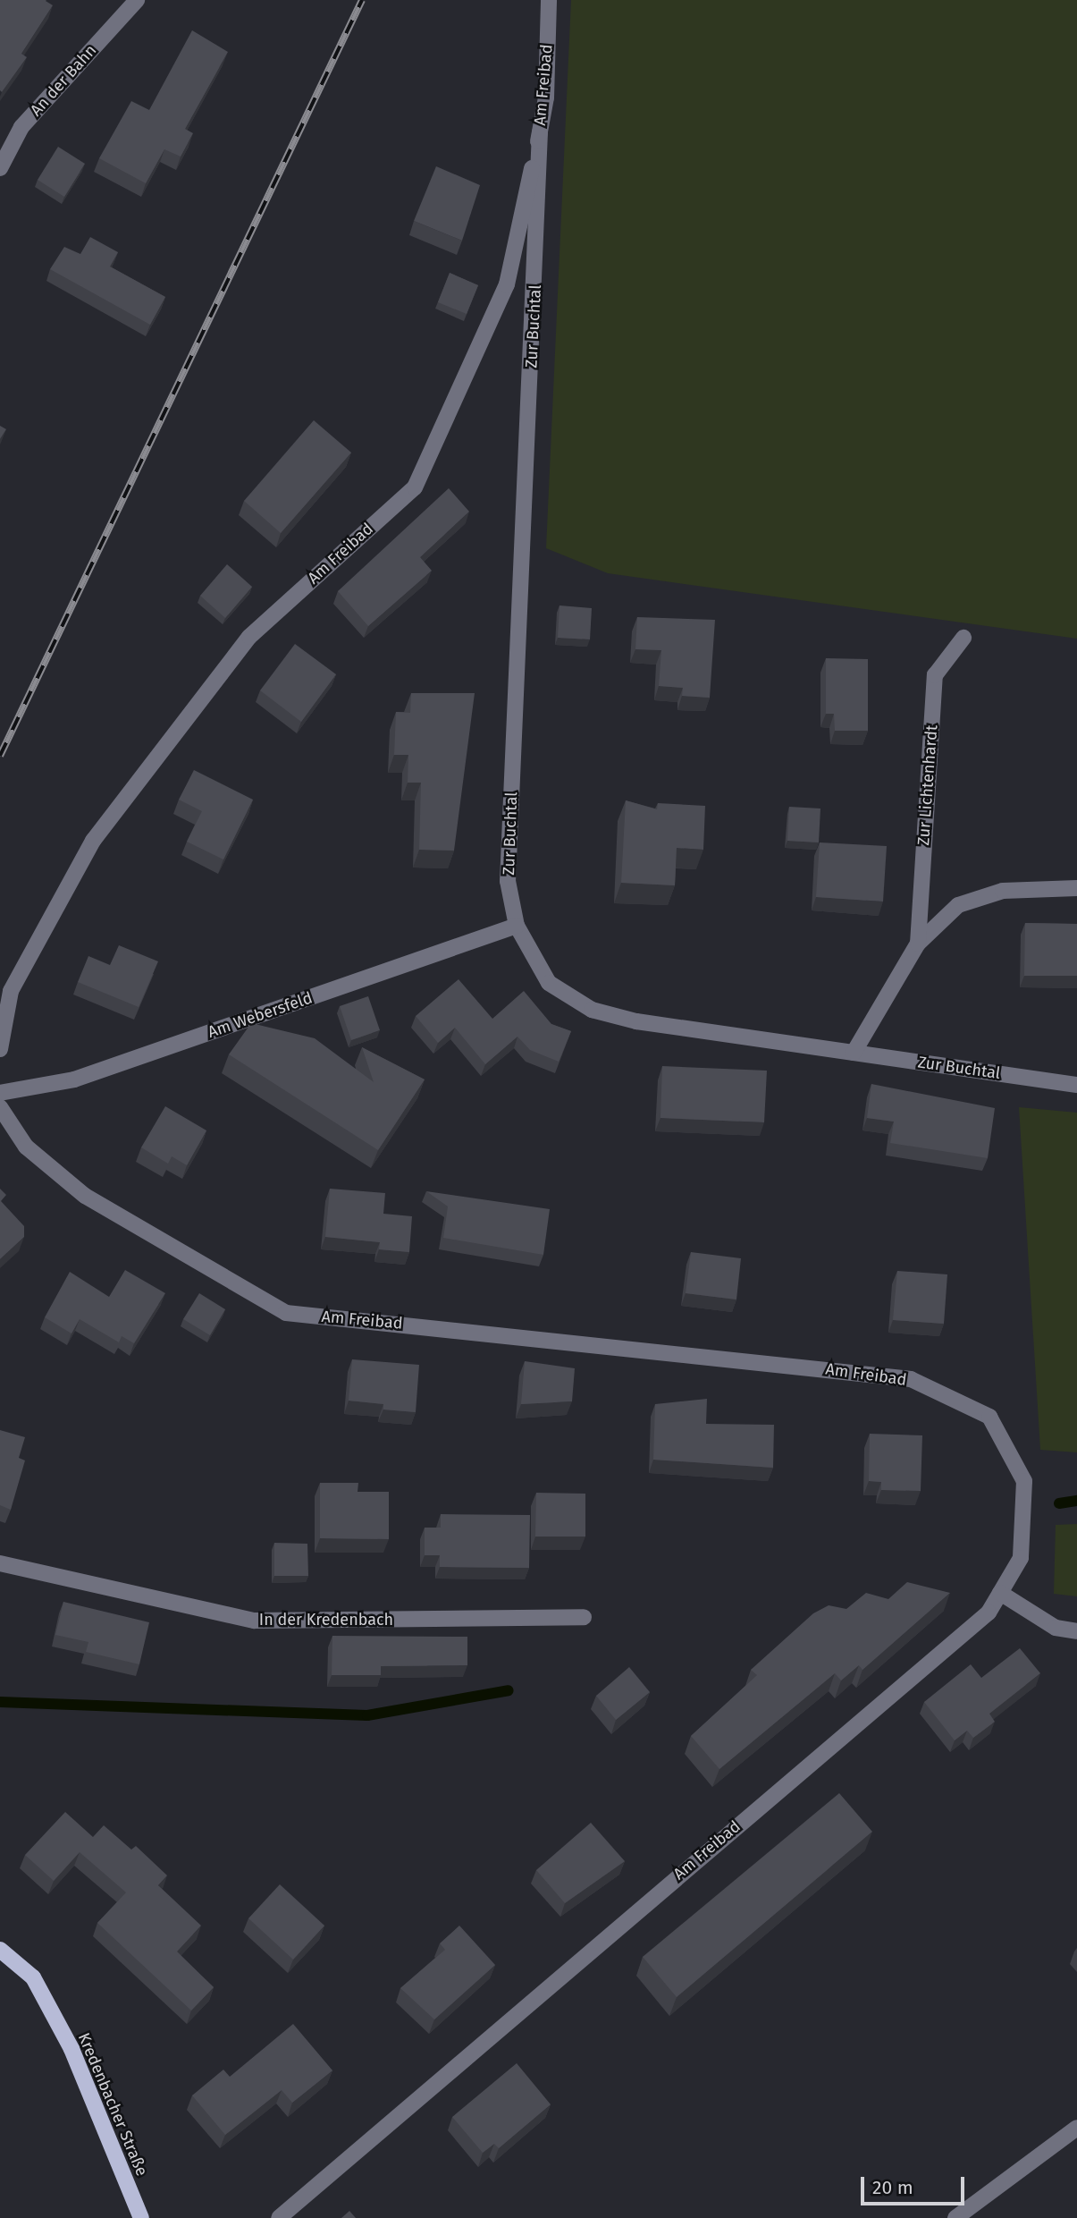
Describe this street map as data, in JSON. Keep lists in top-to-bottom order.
{
  "streets": {
    "main road": ["Kredenbacher Straße"],
    "street": [
      "An der Bahn",
      "Am Freibad",
      "Zur Buchtal",
      "Zur Lichtenhardt",
      "Am Webersfeld",
      "In der Kredenbach"
    ]
  },
  "crossings": [
    ["Am Freibad", "Zur Buchtal"],
    ["Zur Buchtal", "Zur Lichtenhardt"],
    ["Zur Buchtal", "Am Webersfeld"]
  ],
  "scale_bar": "20 m"
}
